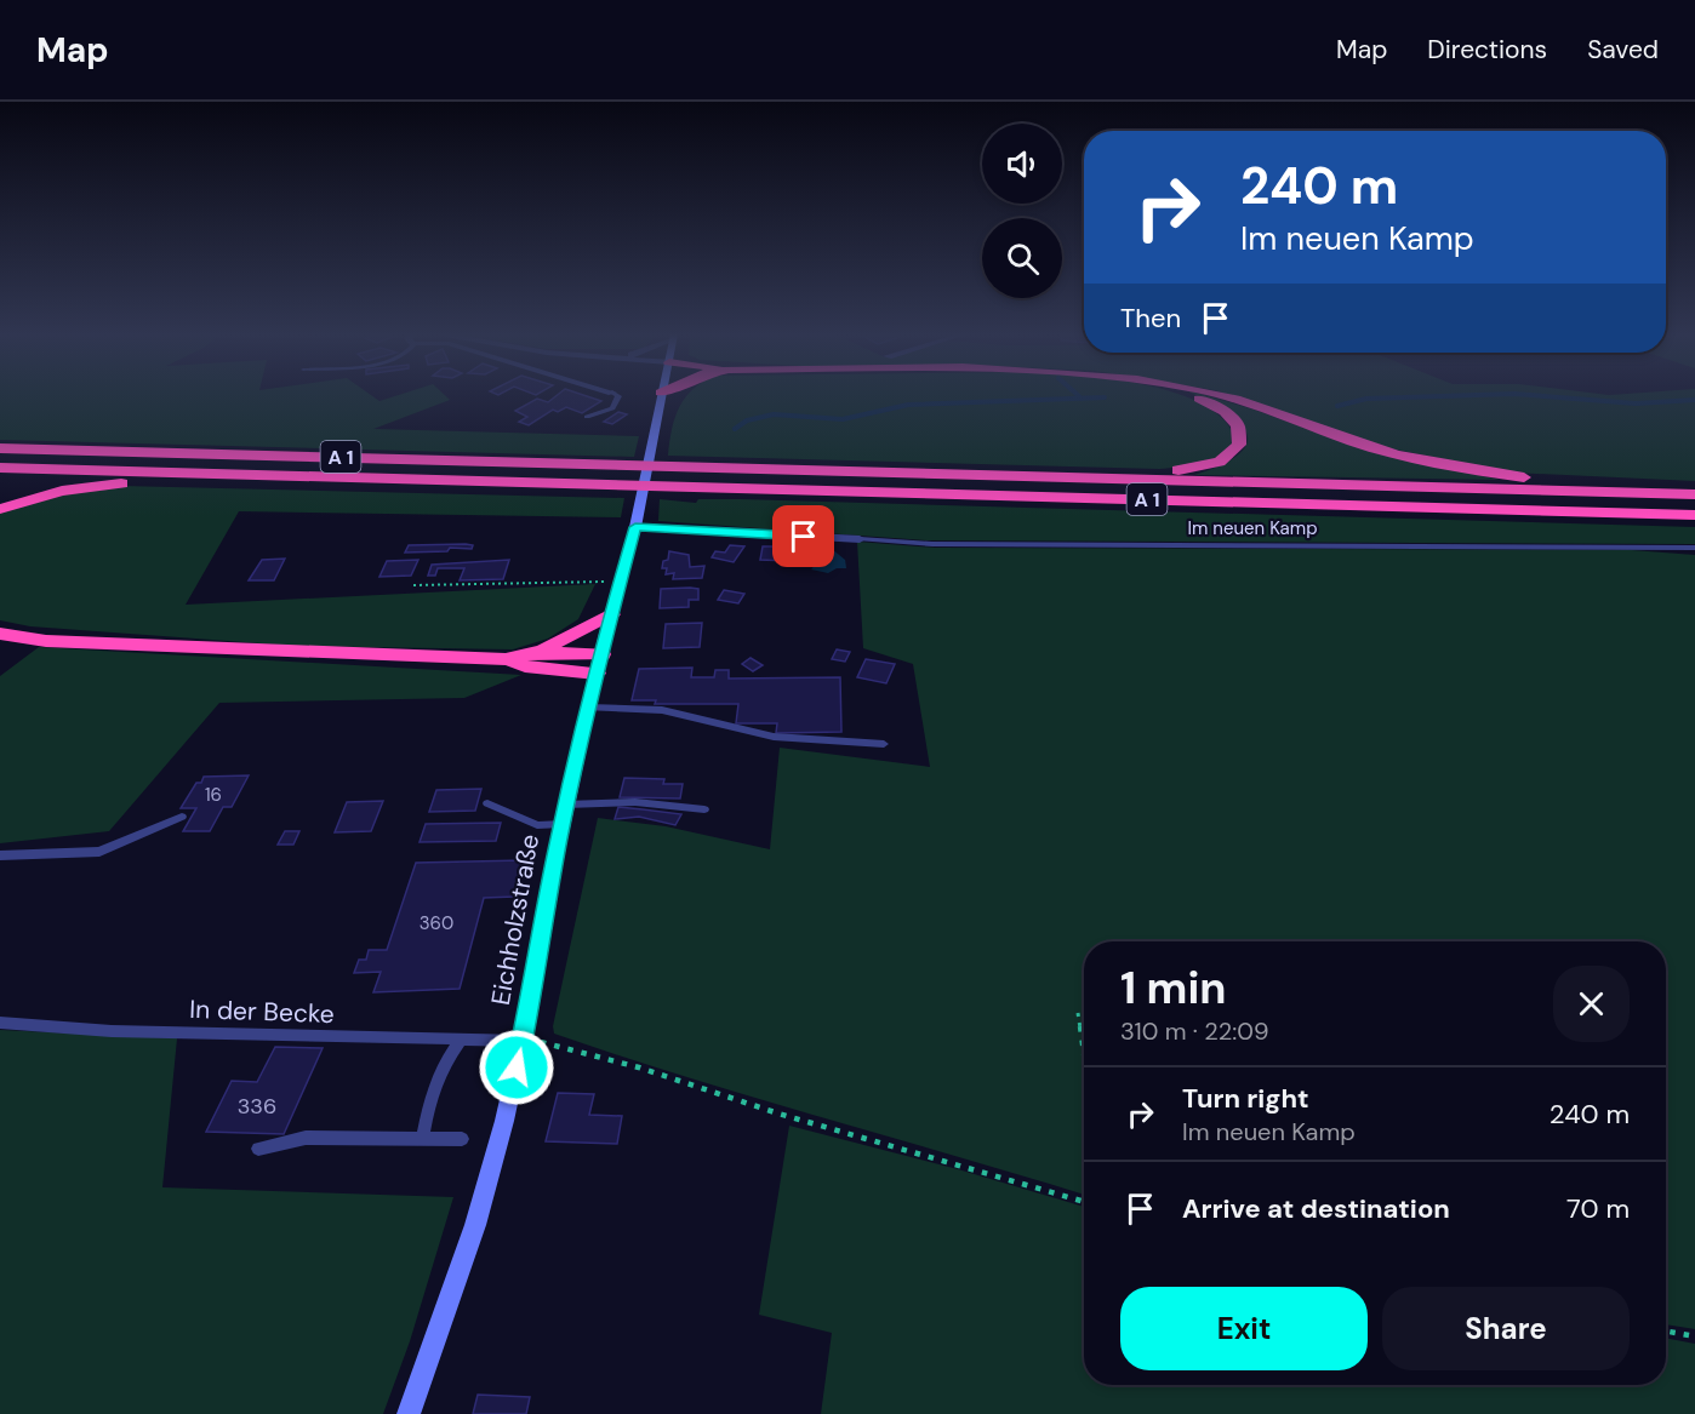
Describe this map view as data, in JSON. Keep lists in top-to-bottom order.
{
  "streets": {
    "highway": ["A 1"],
    "main road": ["Eichholzstraße"],
    "street": ["Im neuen Kamp"],
    "lane": ["In der Becke"]
  },
  "crossings": [
    ["Im neuen Kamp", "Eichholzstraße"],
    ["Eichholzstraße", "In der Becke"]
  ],
  "house_numbers": ["16", "360", "336"],
  "page": {
    "header": "Map",
    "nav": ["Map", "Directions", "Saved"],
    "turn": ["240 m", "Im neuen Kamp"],
    "then": "Then",
    "heading": ["1 min", "310 m · 22:09"],
    "list": [
      {
        "name": "Turn right",
        "note": "Im neuen Kamp",
        "value": "240 m"
      },
      {
        "name": "Arrive at destination",
        "value": "70 m"
      }
    ],
    "buttons": ["Exit", "Share"]
  }
}
